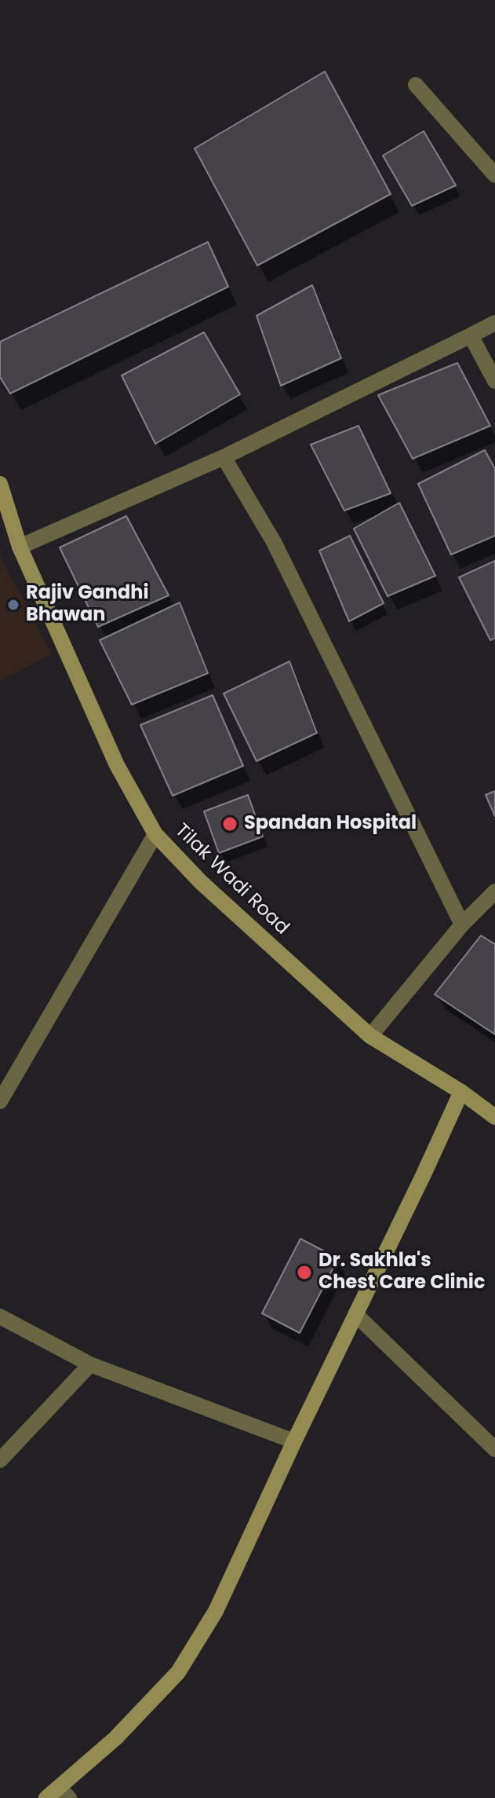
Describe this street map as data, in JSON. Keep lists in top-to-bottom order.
{
  "streets": {
    "street": ["Tilak Wadi Road"]
  },
  "places": ["Rajiv Gandhi Bhawan", "Spandan Hospital", "Dr. Sakhla's Chest Care Clinic"]
}
